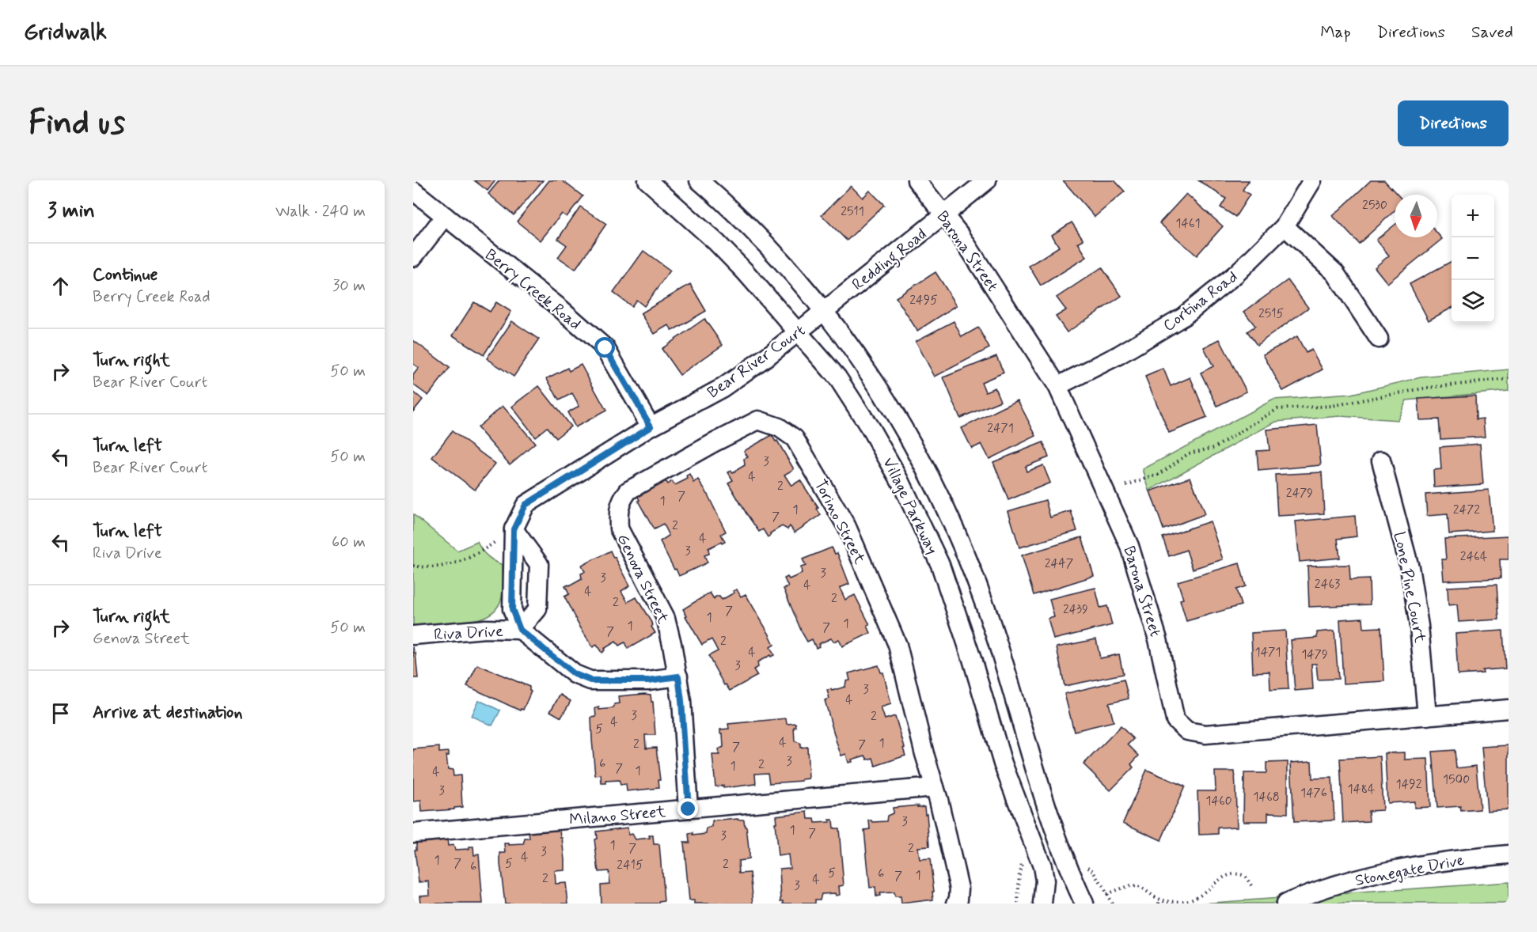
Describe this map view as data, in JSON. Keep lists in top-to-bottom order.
{
  "streets": {
    "street": [
      "Barona Street",
      "Redding Road",
      "Berry Creek Road",
      "Cortina Road",
      "Bear River Court",
      "Village Parkway",
      "Torino Street",
      "Genova Street",
      "Lone Pine Court",
      "Riva Drive",
      "Milano Street",
      "Stonegate Drive"
    ]
  },
  "crossings": [
    ["Barona Street", "Redding Road"],
    ["Barona Street", "Cortina Road"],
    ["Barona Street", "Lone Pine Court"],
    ["Redding Road", "Bear River Court"],
    ["Redding Road", "Village Parkway"],
    ["Berry Creek Road", "Bear River Court"],
    ["Bear River Court", "Village Parkway"],
    ["Bear River Court", "Riva Drive"],
    ["Torino Street", "Genova Street"],
    ["Torino Street", "Milano Street"],
    ["Genova Street", "Riva Drive"],
    ["Genova Street", "Milano Street"]
  ],
  "house_numbers": [
    "2530",
    "2511",
    "1461",
    "2495",
    "2515",
    "2471",
    "3",
    "4",
    "2",
    "2479",
    "7",
    "1",
    "1",
    "2472",
    "7",
    "2",
    "4",
    "3",
    "2464",
    "2447",
    "3",
    "3",
    "2463",
    "4",
    "4",
    "2",
    "2",
    "2439",
    "7",
    "1",
    "1",
    "1",
    "7",
    "7",
    "2",
    "4",
    "1471",
    "1479",
    "3",
    "3",
    "4",
    "3",
    "2",
    "4",
    "5",
    "4",
    "1",
    "2",
    "7",
    "7",
    "3",
    "6",
    "2",
    "1",
    "7",
    "1",
    "4",
    "1500",
    "1492",
    "1484",
    "3",
    "1476",
    "1468",
    "1460",
    "3",
    "1",
    "7",
    "3",
    "1",
    "7",
    "2",
    "3",
    "4",
    "1",
    "7",
    "5",
    "2",
    "2415",
    "6",
    "5",
    "6",
    "1",
    "7",
    "2",
    "4",
    "3"
  ],
  "north": "bottom",
  "page": {
    "header": "Gridwalk",
    "nav": ["Map", "Directions", "Saved"],
    "buttons": "Directions",
    "title": "Find us",
    "heading": ["3 min", "Walk · 240 m"],
    "map_buttons": ["+", "−"],
    "list": [
      ["Continue", "Berry Creek Road", "30 m"],
      ["Turn right", "Bear River Court", "50 m"],
      ["Turn left", "Bear River Court", "50 m"],
      ["Turn left", "Riva Drive", "60 m"],
      ["Turn right", "Genova Street", "50 m"],
      "Arrive at destination"
    ]
  }
}
